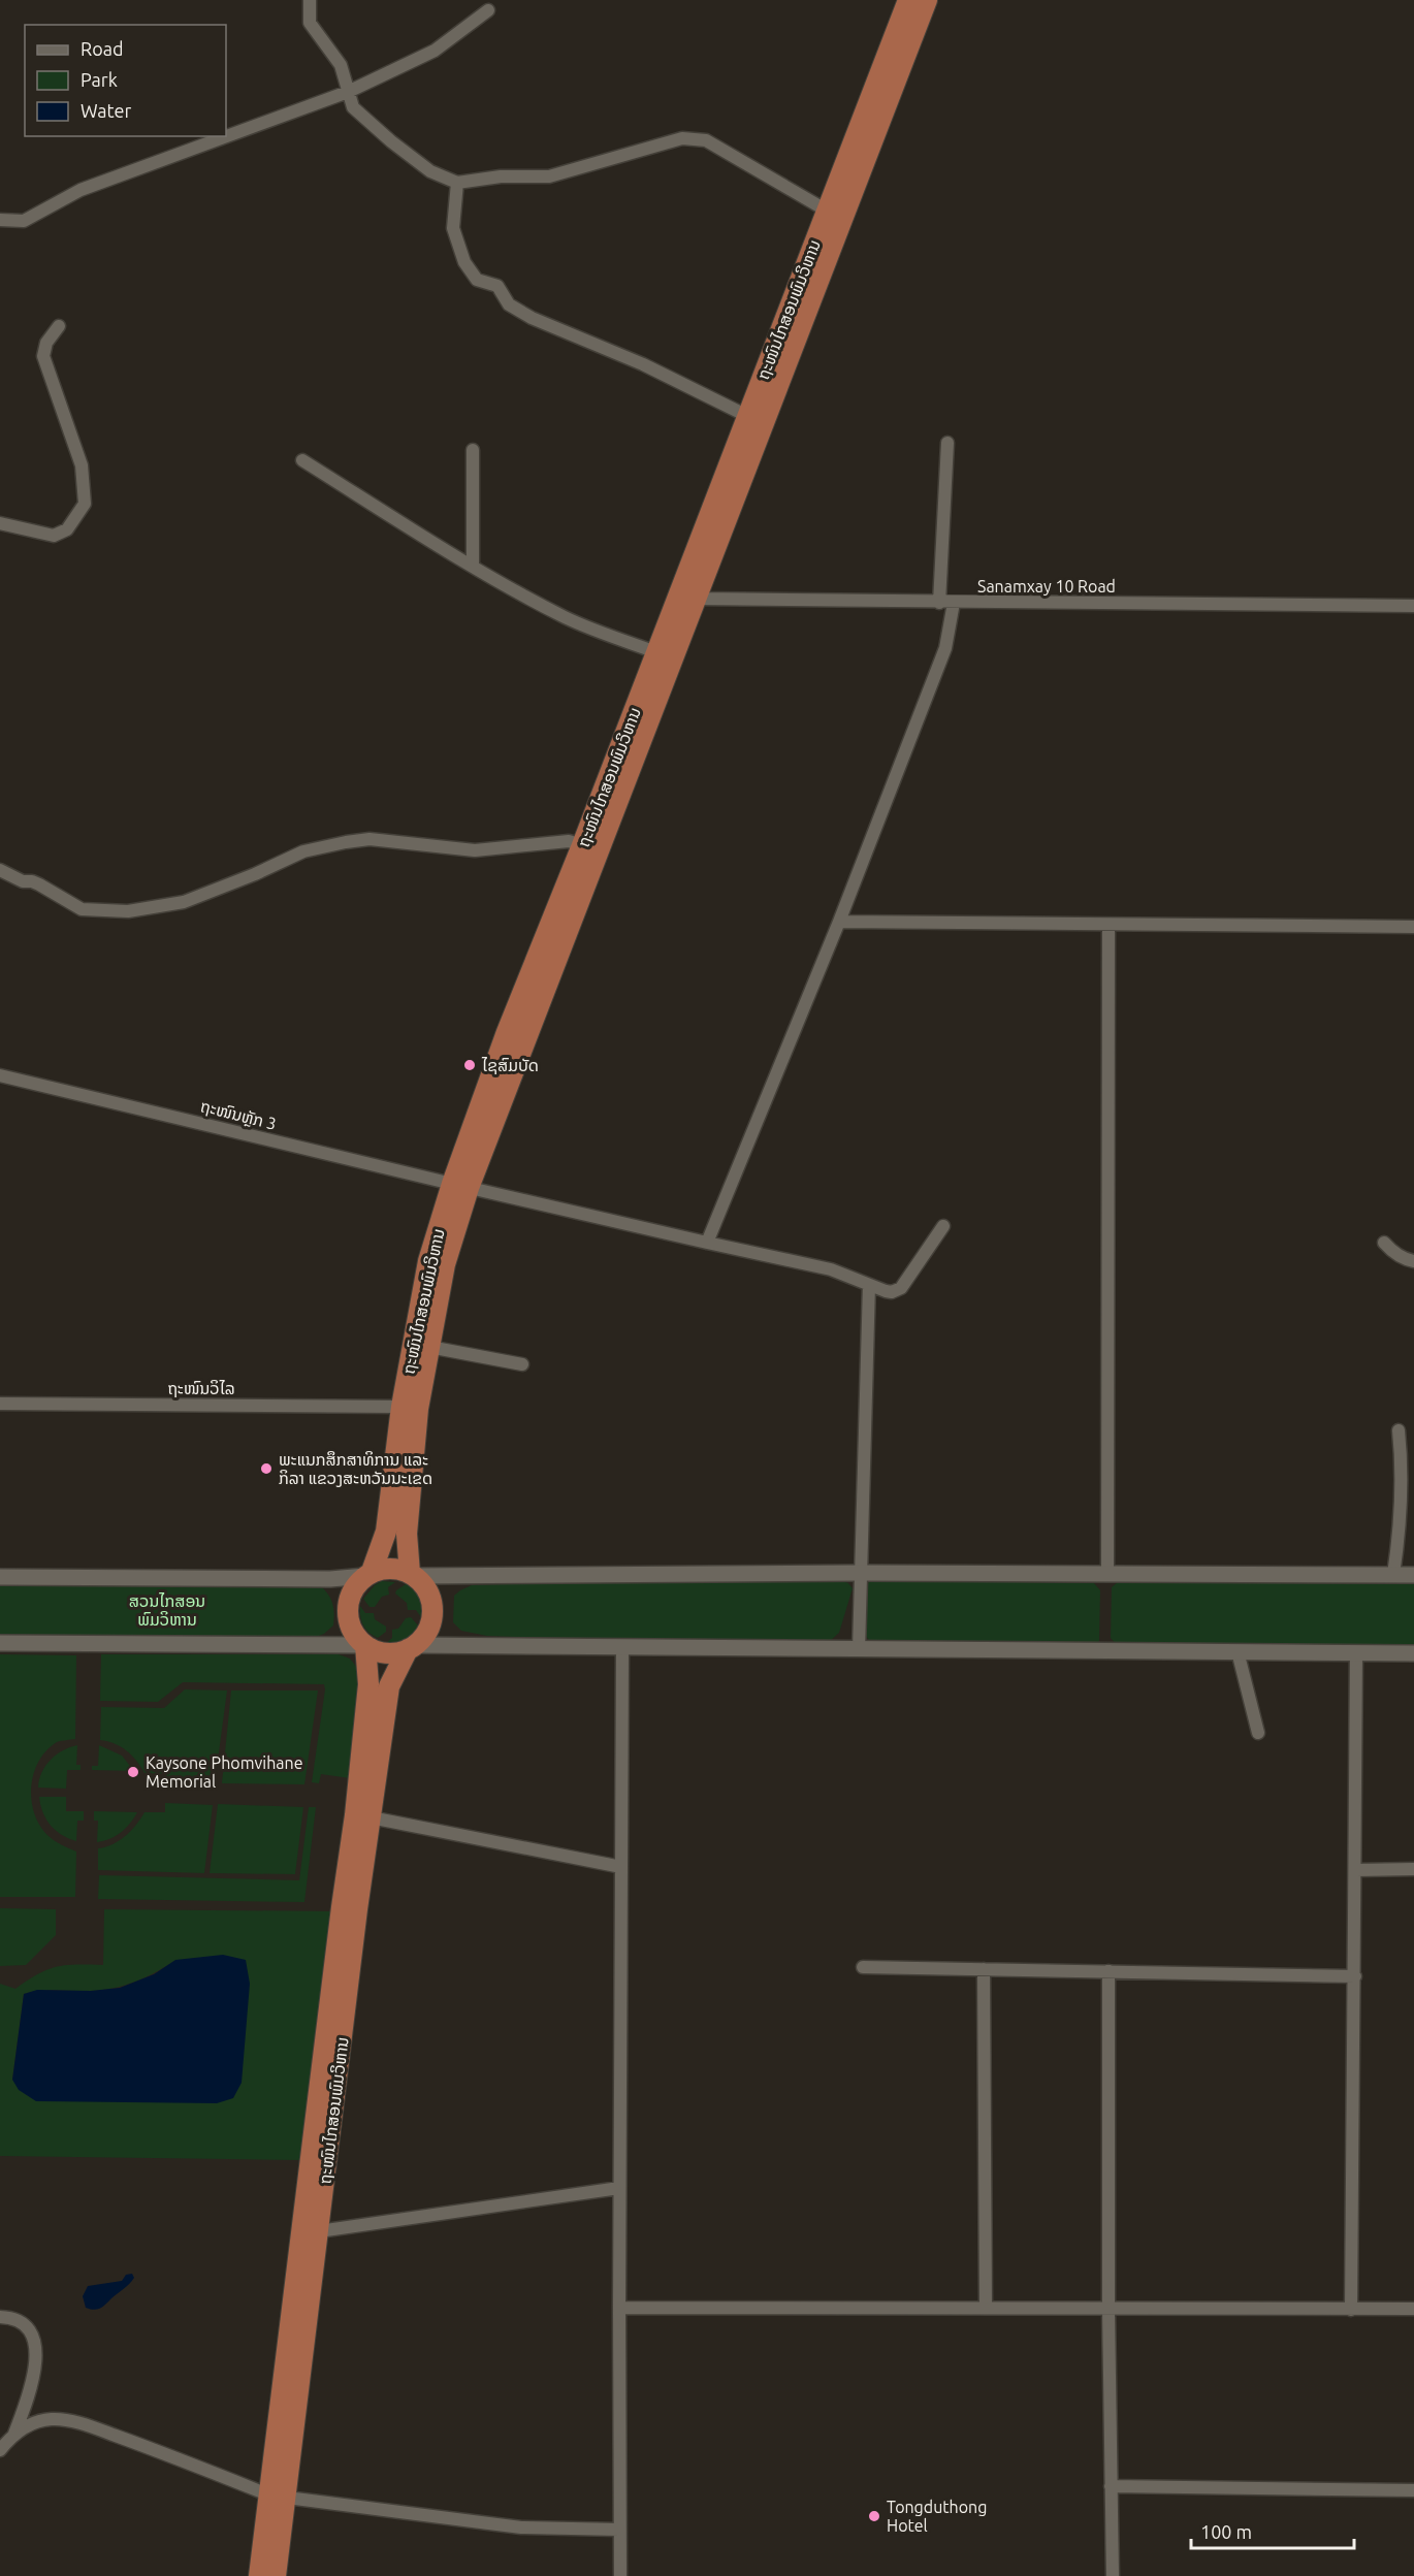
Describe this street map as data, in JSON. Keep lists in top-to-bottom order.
{
  "streets": {
    "highway": ["ຖະໜົນໄກສອນພົມວິຫານ"],
    "street": ["Sanamxay 10 Road", "ຖະໜົນຫຼັກ 3", "ຖະໜົນວິໄລ"]
  },
  "crossings": [
    ["ຖະໜົນໄກສອນພົມວິຫານ", "Sanamxay 10 Road"],
    ["ຖະໜົນໄກສອນພົມວິຫານ", "ຖະໜົນຫຼັກ 3"],
    ["ຖະໜົນໄກສອນພົມວິຫານ", "ຖະໜົນວິໄລ"]
  ],
  "parks": ["ສວນໄກສອນ ພົມວິຫານ"],
  "places": [
    "ໄຊສົມບັດ",
    "ພະແນກສຶກສາທິການ ແລະ ກິລາ ແຂວງສະຫວັນນະເຂດ",
    "Kaysone Phomvihane Memorial",
    "Tongduthong Hotel"
  ],
  "legend": ["Road", "Park", "Water"],
  "scale_bar": "100 m"
}
